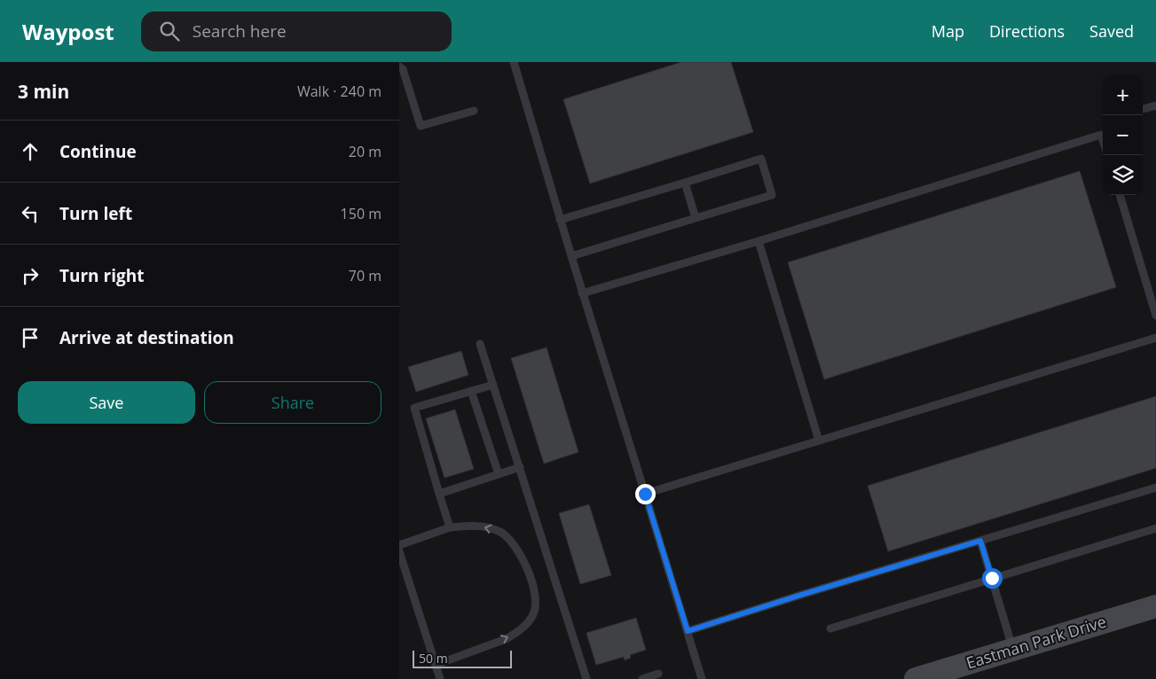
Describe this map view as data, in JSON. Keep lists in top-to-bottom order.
{
  "streets": {
    "street": ["Eastman Park Drive"]
  },
  "scale_bar": "50 m",
  "page": {
    "header": "Waypost",
    "search": "Search here",
    "nav": ["Map", "Directions", "Saved"],
    "heading": ["3 min", "Walk · 240 m"],
    "map_buttons": ["+", "−"],
    "list": [
      ["Continue", "20 m"],
      ["Turn left", "150 m"],
      ["Turn right", "70 m"],
      "Arrive at destination"
    ],
    "buttons": ["Save", "Share"],
    "scale": "50 m"
  }
}
